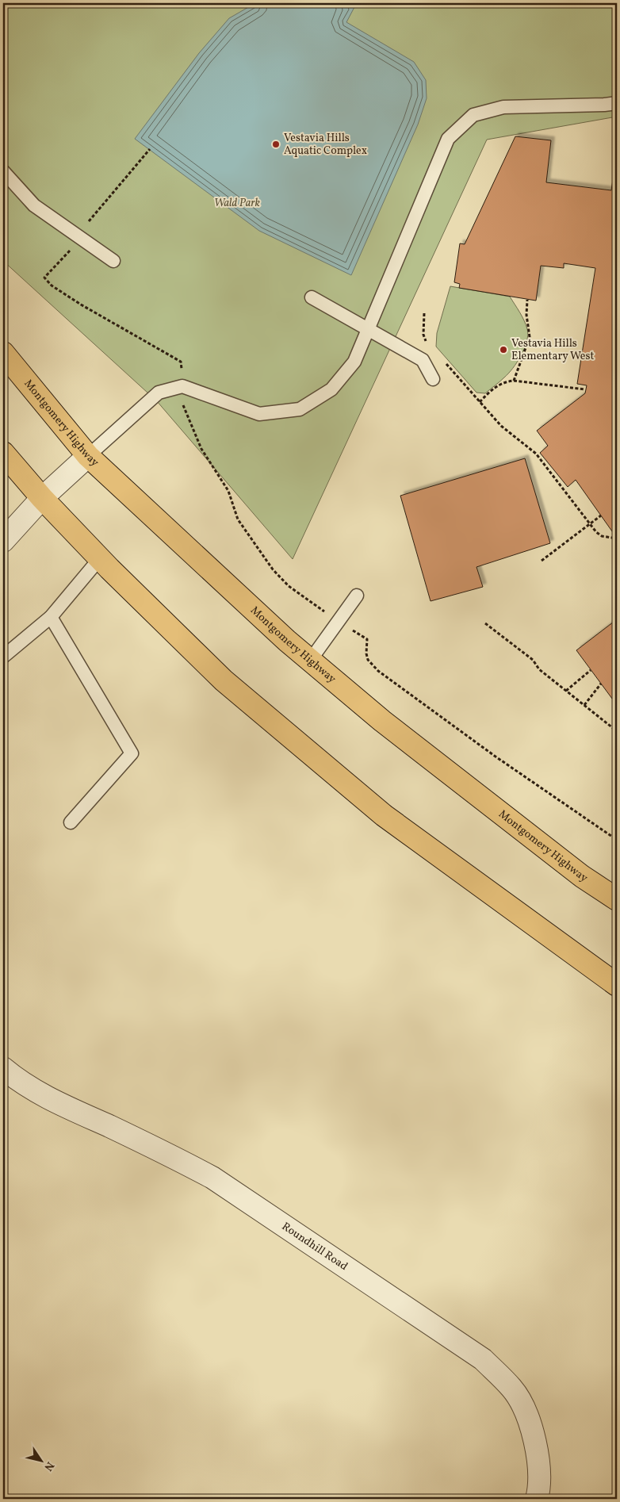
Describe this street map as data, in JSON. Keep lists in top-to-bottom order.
{
  "streets": {
    "main road": ["Montgomery Highway"],
    "street": ["Roundhill Road"]
  },
  "parks": ["Wald Park"],
  "places": ["Vestavia Hills Aquatic Complex", "Vestavia Hills Elementary West"],
  "north": "bottom right"
}
